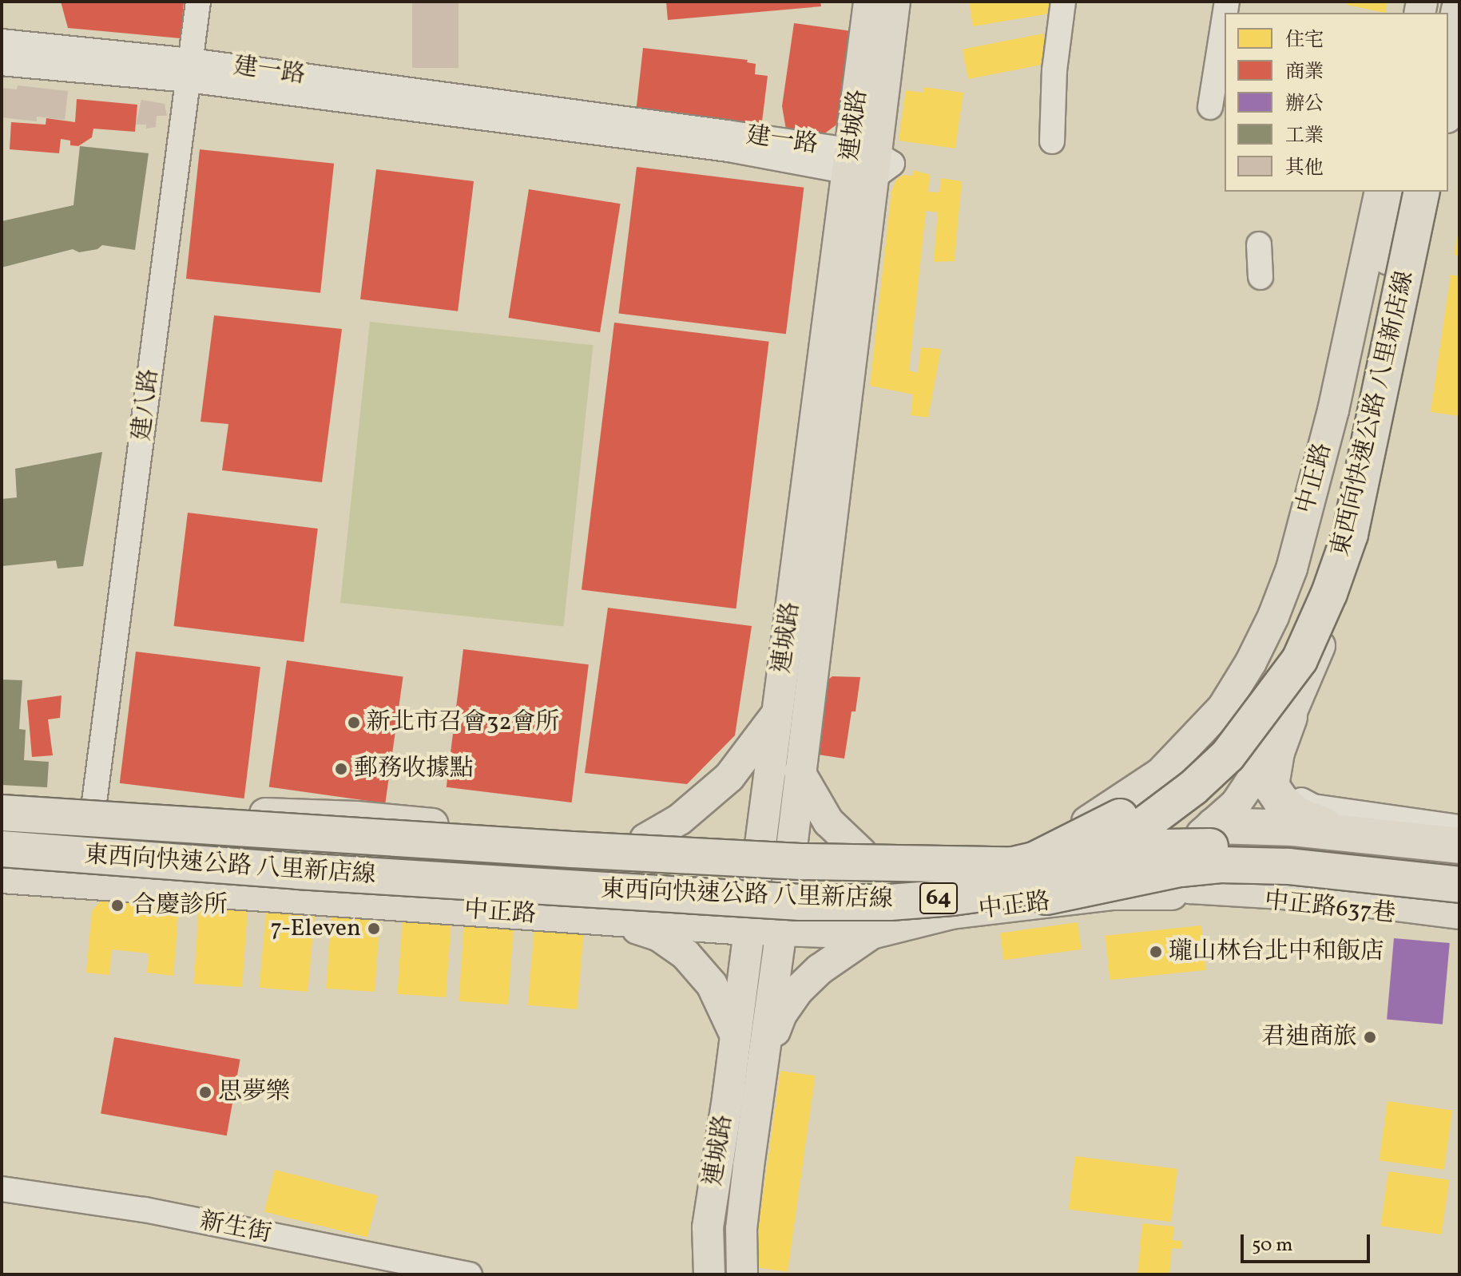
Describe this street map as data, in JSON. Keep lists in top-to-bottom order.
{
  "streets": {
    "highway": ["東西向快速公路 八里新店線", "64"],
    "main road": ["連城路", "中正路"],
    "street": [
      "建一路",
      "建八路",
      "中正路637巷",
      "新生街"
    ]
  },
  "crossings": [
    ["建一路", "連城路"],
    ["建一路", "建八路"],
    ["連城路", "中正路"],
    ["建八路", "中正路"],
    ["中正路", "中正路637巷"]
  ],
  "places": [
    "新北市召會32會所",
    "郵務收據點",
    "合慶診所",
    "7-Eleven",
    "瓏山林台北中和飯店",
    "君迪商旅",
    "思夢樂"
  ],
  "legend": [
    "住宅",
    "商業",
    "辦公",
    "工業",
    "其他"
  ],
  "scale_bar": "50 m"
}
